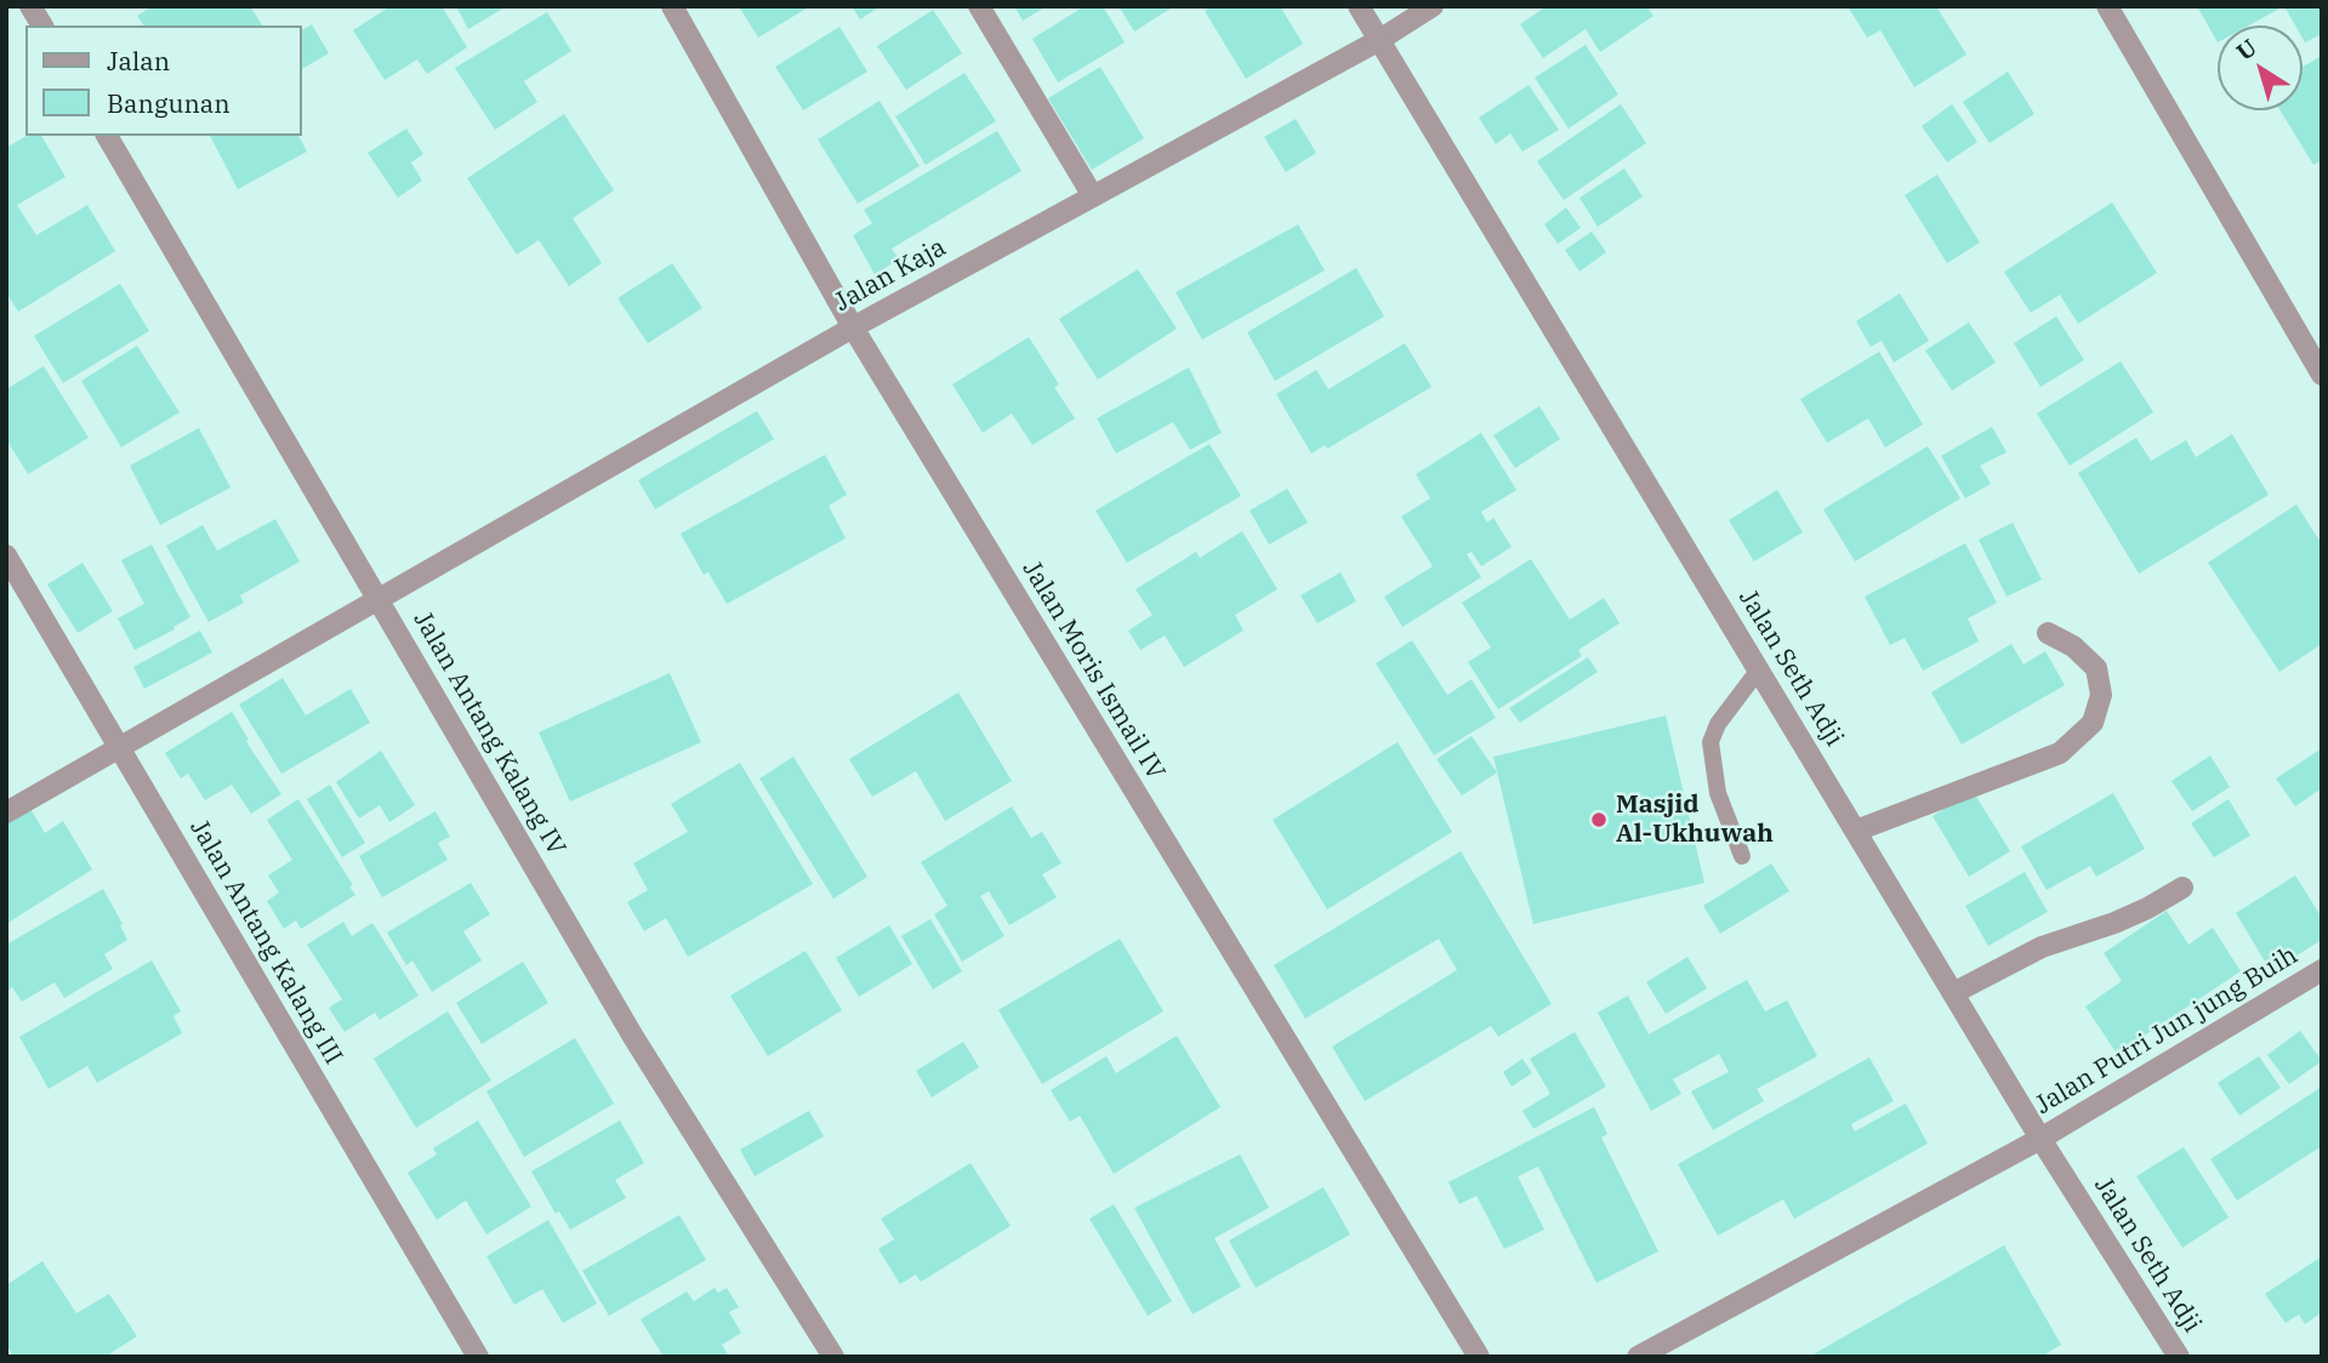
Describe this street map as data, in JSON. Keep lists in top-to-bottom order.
{
  "streets": {
    "street": [
      "Jalan Kaja",
      "Jalan Seth Adji",
      "Jalan Moris Ismail IV",
      "Jalan Antang Kalang IV",
      "Jalan Antang Kalang III",
      "Jalan Putri Jun jung Buih"
    ]
  },
  "crossings": [
    ["Jalan Kaja", "Jalan Seth Adji"],
    ["Jalan Kaja", "Jalan Moris Ismail IV"],
    ["Jalan Kaja", "Jalan Antang Kalang IV"],
    ["Jalan Kaja", "Jalan Antang Kalang III"],
    ["Jalan Seth Adji", "Jalan Putri Jun jung Buih"]
  ],
  "places": ["Masjid Al-Ukhuwah"],
  "legend": ["Jalan", "Bangunan"],
  "north": "top left"
}
